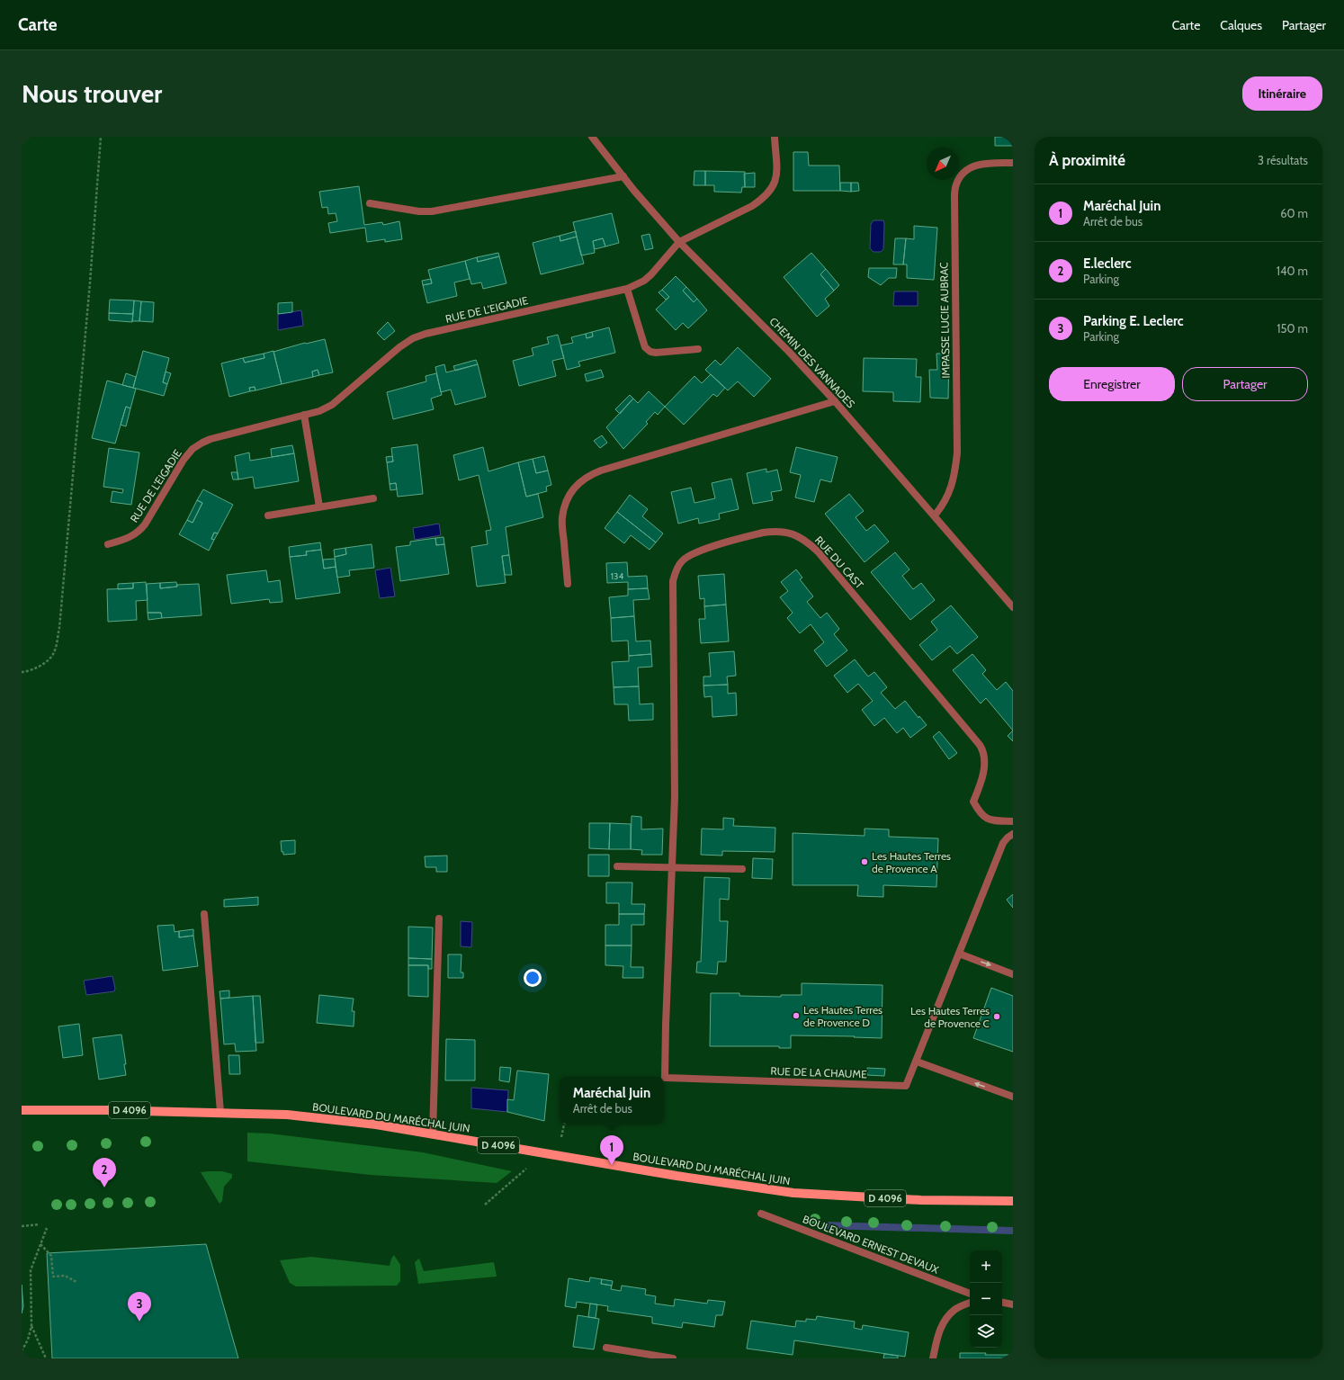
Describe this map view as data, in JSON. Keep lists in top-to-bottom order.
{
  "streets": {
    "main road": ["D 4096", "BOULEVARD DU MARÉCHAL JUIN"],
    "street": [
      "RUE DE L'EIGADIE",
      "IMPASSE LUCIE AUBRAC",
      "CHEMIN DES VANNADES",
      "RUE DU CAST",
      "RUE DE LA CHAUME",
      "BOULEVARD ERNEST DEVAUX"
    ]
  },
  "crossings": [
    ["RUE DE L'EIGADIE", "CHEMIN DES VANNADES"],
    ["IMPASSE LUCIE AUBRAC", "CHEMIN DES VANNADES"],
    ["RUE DU CAST", "RUE DE LA CHAUME"]
  ],
  "places": ["Les Hautes Terres de Provence A", "Les Hautes Terres de Provence D", "Les Hautes Terres de Provence C"],
  "house_numbers": ["134"],
  "north": "bottom left",
  "page": {
    "header": "Carte",
    "nav": ["Carte", "Calques", "Partager"],
    "buttons": [
      "Itinéraire",
      ["Enregistrer", "Partager"]
    ],
    "title": "Nous trouver",
    "heading": ["À proximité", "3 résultats"],
    "list": [
      {
        "mark": "1",
        "name": "Maréchal Juin",
        "note": "Arrêt de bus",
        "value": "60 m"
      },
      {
        "mark": "2",
        "name": "E.leclerc",
        "note": "Parking",
        "value": "140 m"
      },
      {
        "mark": "3",
        "name": "Parking E. Leclerc",
        "note": "Parking",
        "value": "150 m"
      }
    ],
    "popup": ["Maréchal Juin", "Arrêt de bus"],
    "pins": ["1", "2", "3"],
    "map_buttons": ["+", "−"]
  }
}
